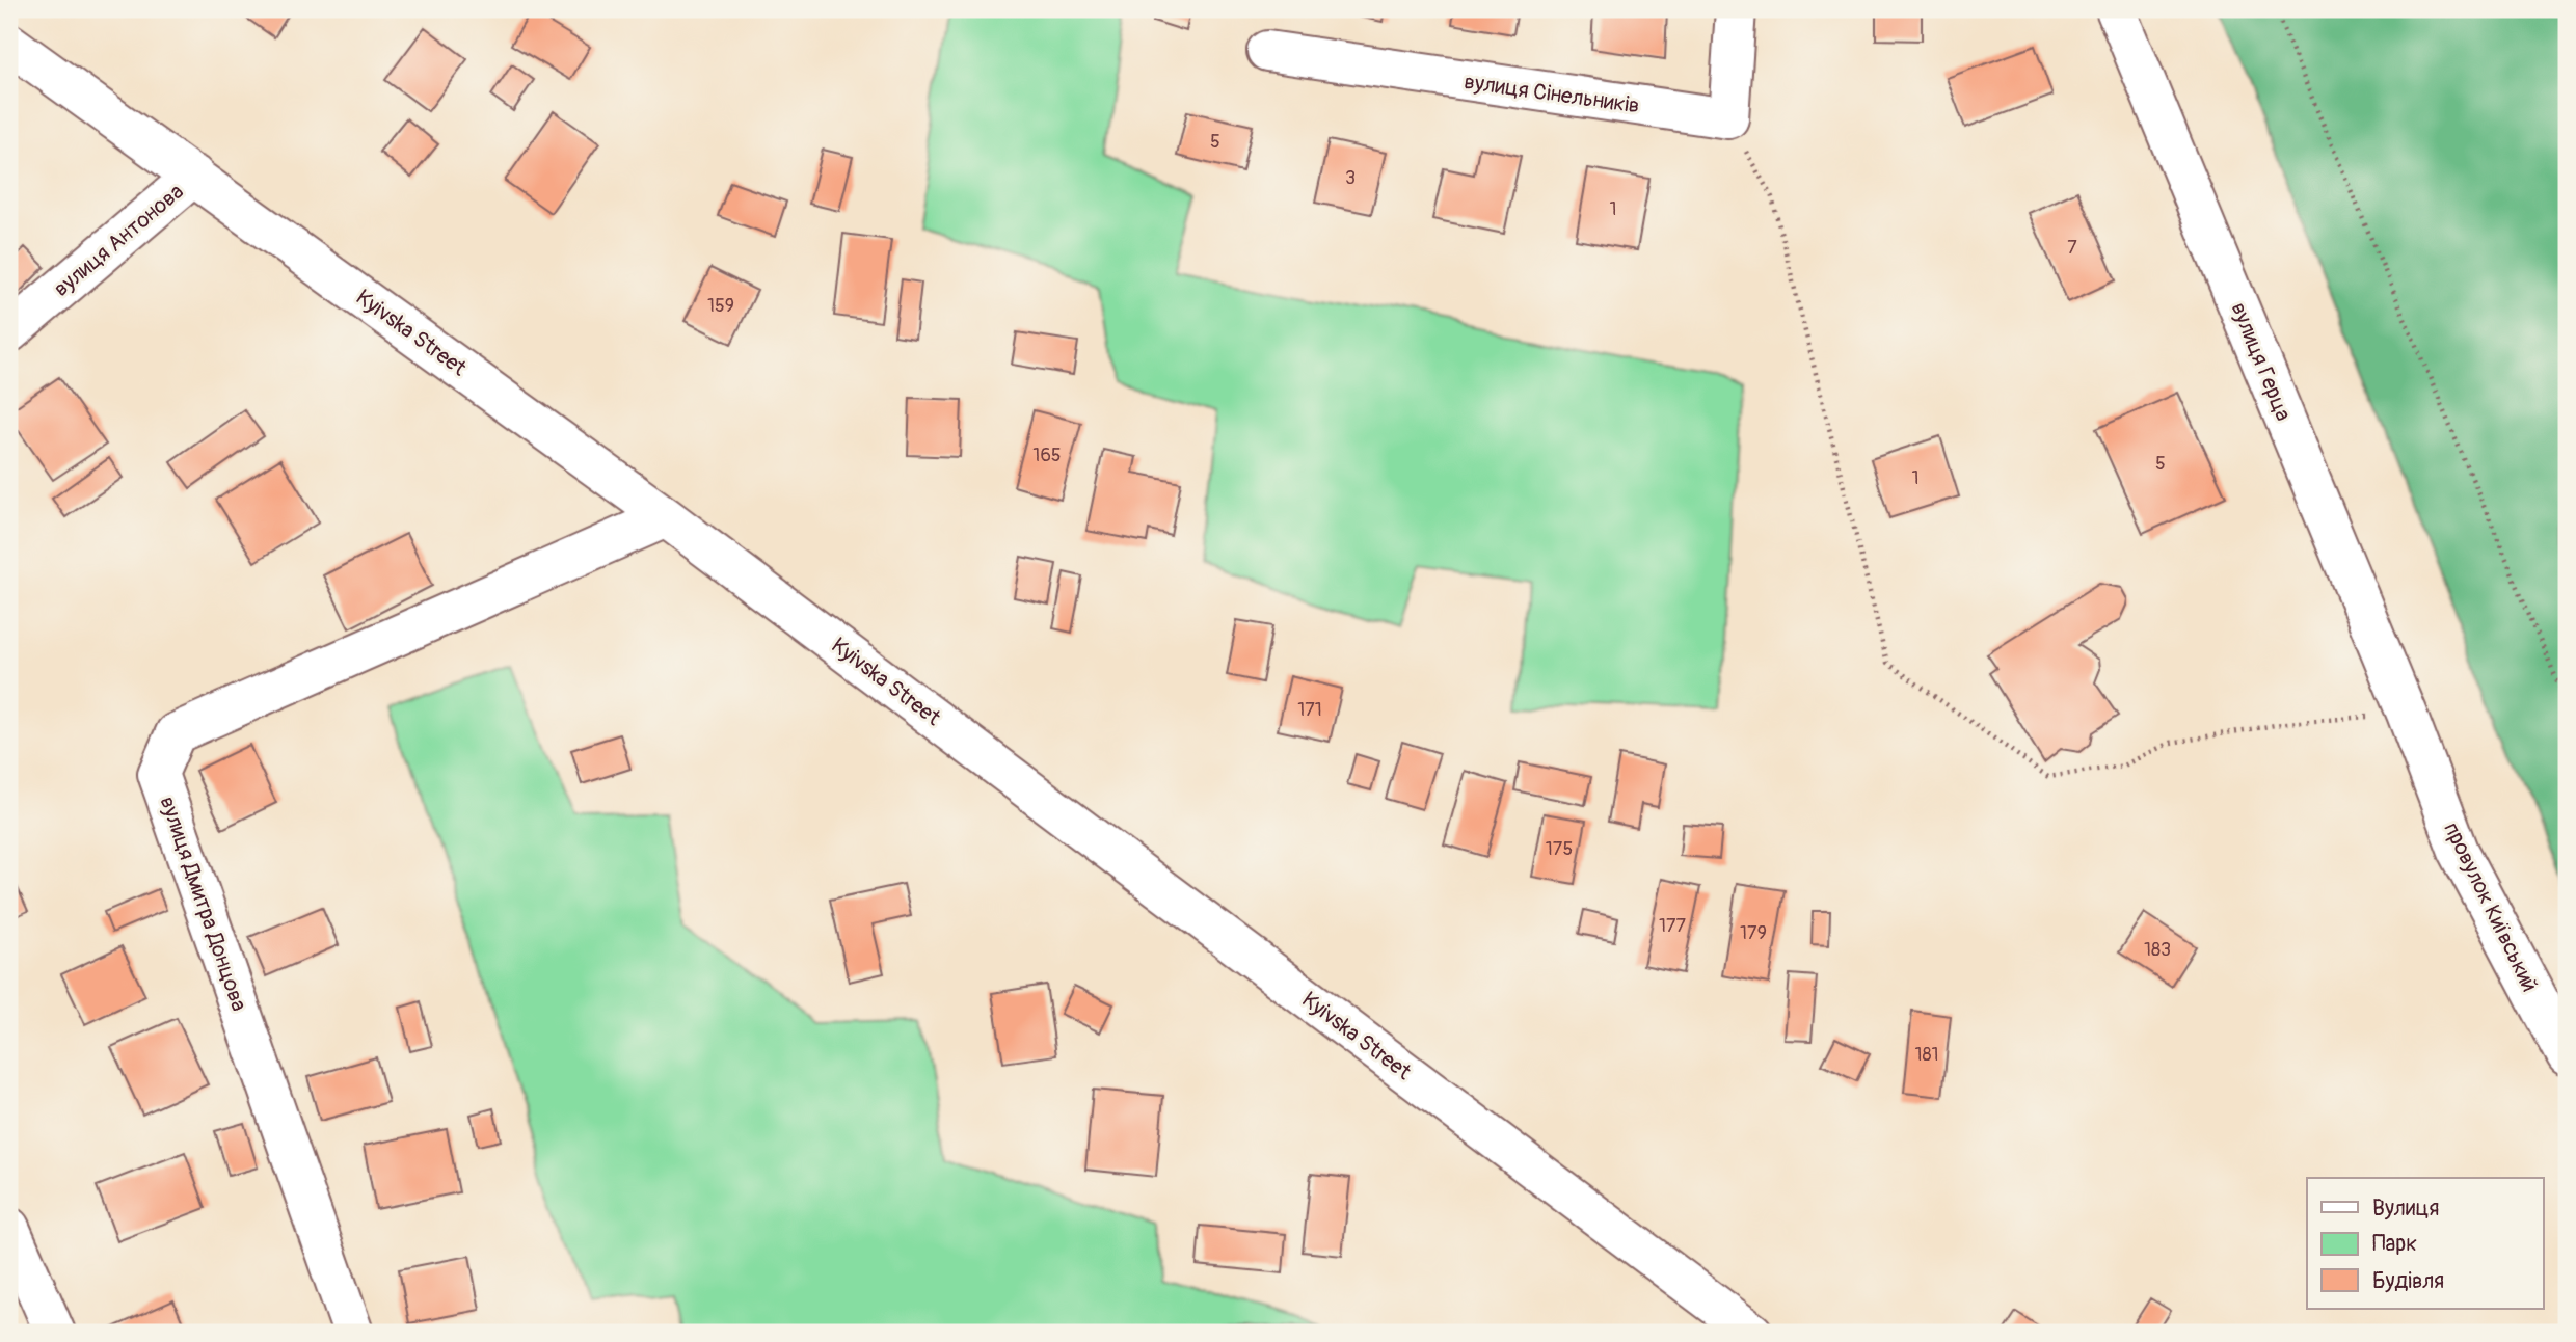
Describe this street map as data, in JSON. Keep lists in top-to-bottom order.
{
  "streets": {
    "street": [
      "вулиця Сінельників",
      "вулиця Антонова",
      "Kyivska Street",
      "вулиця Герца",
      "вулиця Дмитра Донцова",
      "провулок Київський"
    ]
  },
  "crossings": [
    ["вулиця Антонова", "Kyivska Street"],
    ["Kyivska Street", "вулиця Дмитра Донцова"],
    ["вулиця Герца", "провулок Київський"]
  ],
  "house_numbers": [
    "5",
    "3",
    "1",
    "7",
    "159",
    "165",
    "5",
    "1",
    "171",
    "175",
    "177",
    "179",
    "183",
    "181"
  ],
  "legend": ["Вулиця", "Парк", "Будівля"]
}
